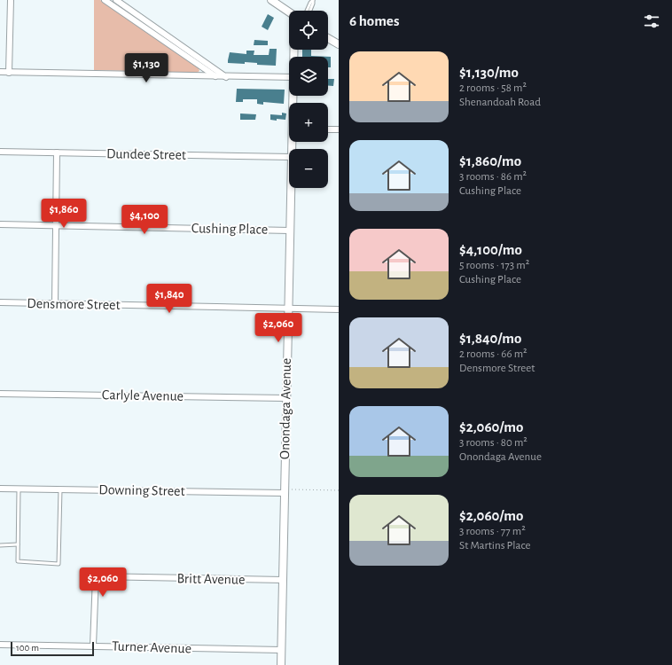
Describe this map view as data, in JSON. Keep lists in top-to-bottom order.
{
  "streets": {
    "street": [
      "Dundee Street",
      "Cushing Place",
      "Densmore Street",
      "Carlyle Avenue",
      "Onondaga Avenue",
      "Downing Street",
      "Britt Avenue",
      "Turner Avenue"
    ]
  },
  "crossings": [
    ["Cushing Place", "Onondaga Avenue"],
    ["Densmore Street", "Onondaga Avenue"],
    ["Carlyle Avenue", "Onondaga Avenue"],
    ["Onondaga Avenue", "Downing Street"],
    ["Onondaga Avenue", "Britt Avenue"],
    ["Onondaga Avenue", "Turner Avenue"],
    ["Britt Avenue", "Turner Avenue"]
  ],
  "scale_bar": "100 m",
  "page": {
    "heading": "6 homes",
    "map_buttons": ["+", "−"],
    "list": [
      {
        "name": "$1,130/mo",
        "note": "2 rooms · 58 m² · Shenandoah Road"
      },
      {
        "name": "$1,860/mo",
        "note": "3 rooms · 86 m² · Cushing Place"
      },
      {
        "name": "$4,100/mo",
        "note": "5 rooms · 173 m² · Cushing Place"
      },
      {
        "name": "$1,840/mo",
        "note": "2 rooms · 66 m² · Densmore Street"
      },
      {
        "name": "$2,060/mo",
        "note": "3 rooms · 80 m² · Onondaga Avenue"
      },
      {
        "name": "$2,060/mo",
        "note": "3 rooms · 77 m² · St Martins Place"
      }
    ],
    "price": [
      "$1,130",
      "$1,860",
      "$4,100",
      "$1,840",
      "$2,060",
      "$2,060"
    ],
    "scale": "100 m"
  }
}
